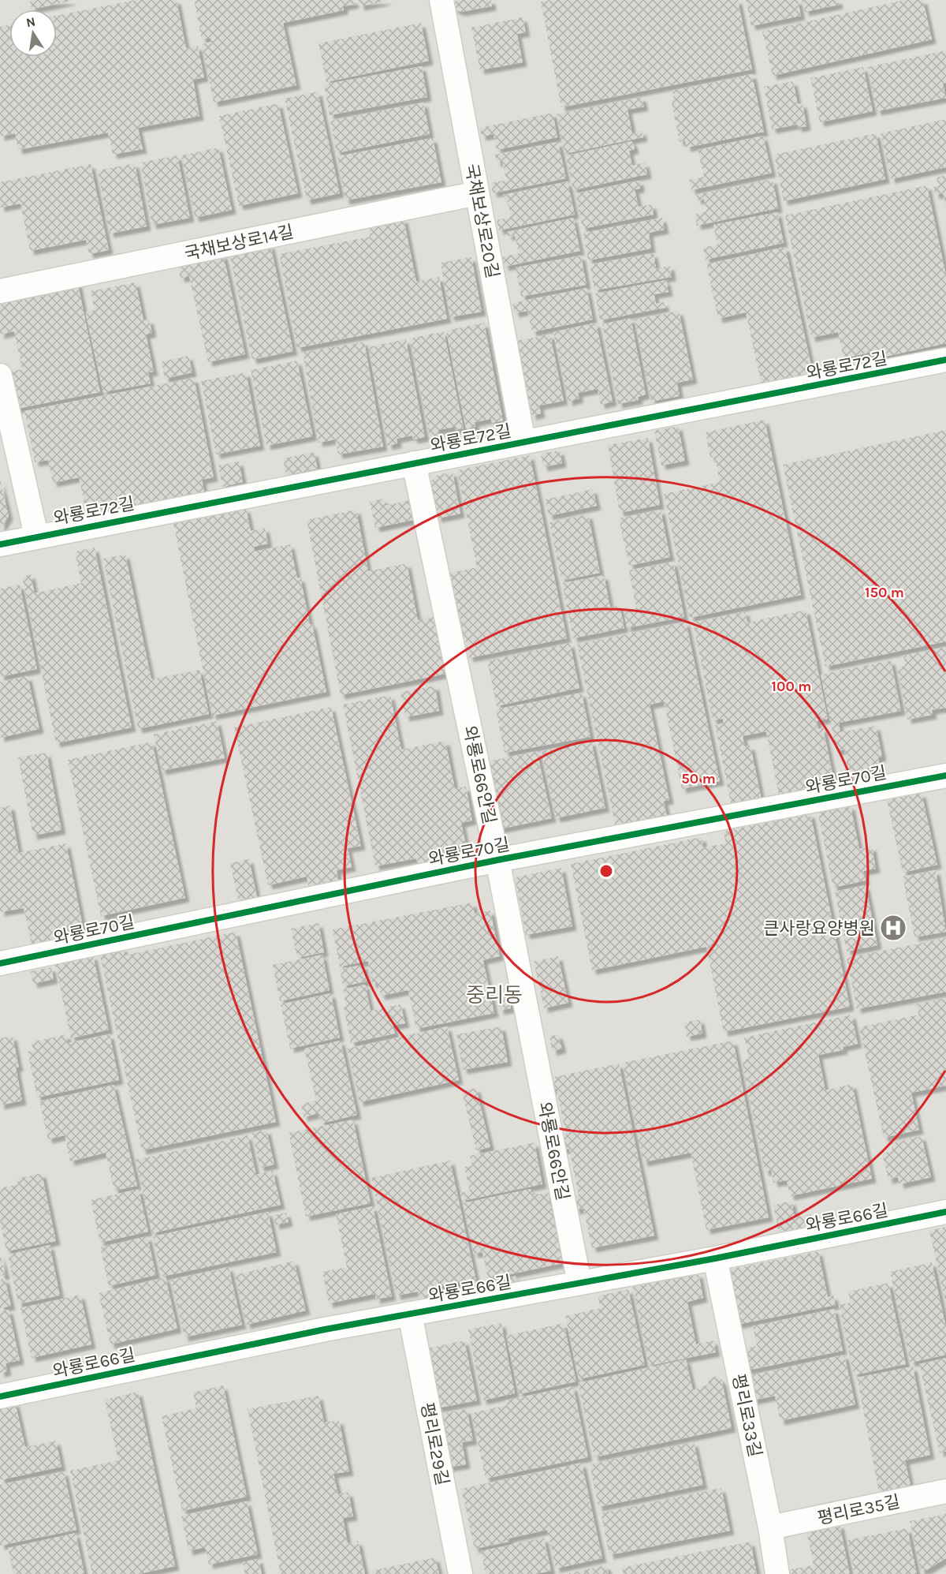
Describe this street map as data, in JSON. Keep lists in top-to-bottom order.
{
  "streets": {
    "street": [
      "국채보상로20길",
      "국채보상로14길",
      "와룡로72길",
      "와룡로66안길",
      "와룡로70길",
      "와룡로66길",
      "평리로33길",
      "평리로29길",
      "평리로35길"
    ]
  },
  "crossings": [
    ["국채보상로20길", "국채보상로14길"],
    ["국채보상로20길", "와룡로72길"],
    ["와룡로72길", "와룡로66안길"],
    ["와룡로66안길", "와룡로70길"],
    ["와룡로66안길", "와룡로66길"],
    ["와룡로66길", "평리로33길"],
    ["와룡로66길", "평리로29길"],
    ["평리로33길", "평리로35길"]
  ],
  "districts": ["중리동"],
  "places": {
    "hospital": ["큰사랑요양병원"]
  },
  "north": "top",
  "rings": ["150 m", "100 m", "50 m"]
}
